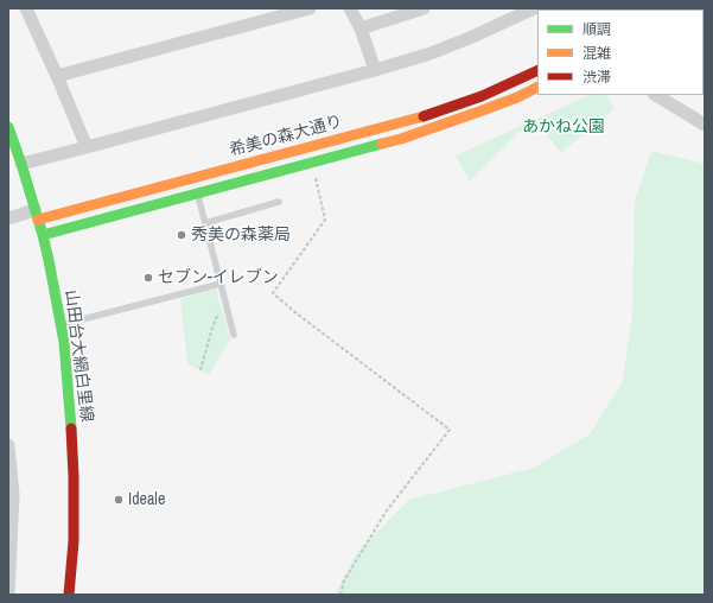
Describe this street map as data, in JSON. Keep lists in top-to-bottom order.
{
  "streets": {
    "street": ["希美の森大通り", "山田台大網白里線"]
  },
  "crossings": [
    ["希美の森大通り", "山田台大網白里線"]
  ],
  "parks": ["あかね公園"],
  "places": ["秀美の森薬局", "セブン-イレブン", "Ideale"],
  "legend": ["順調", "混雑", "渋滞"]
}
